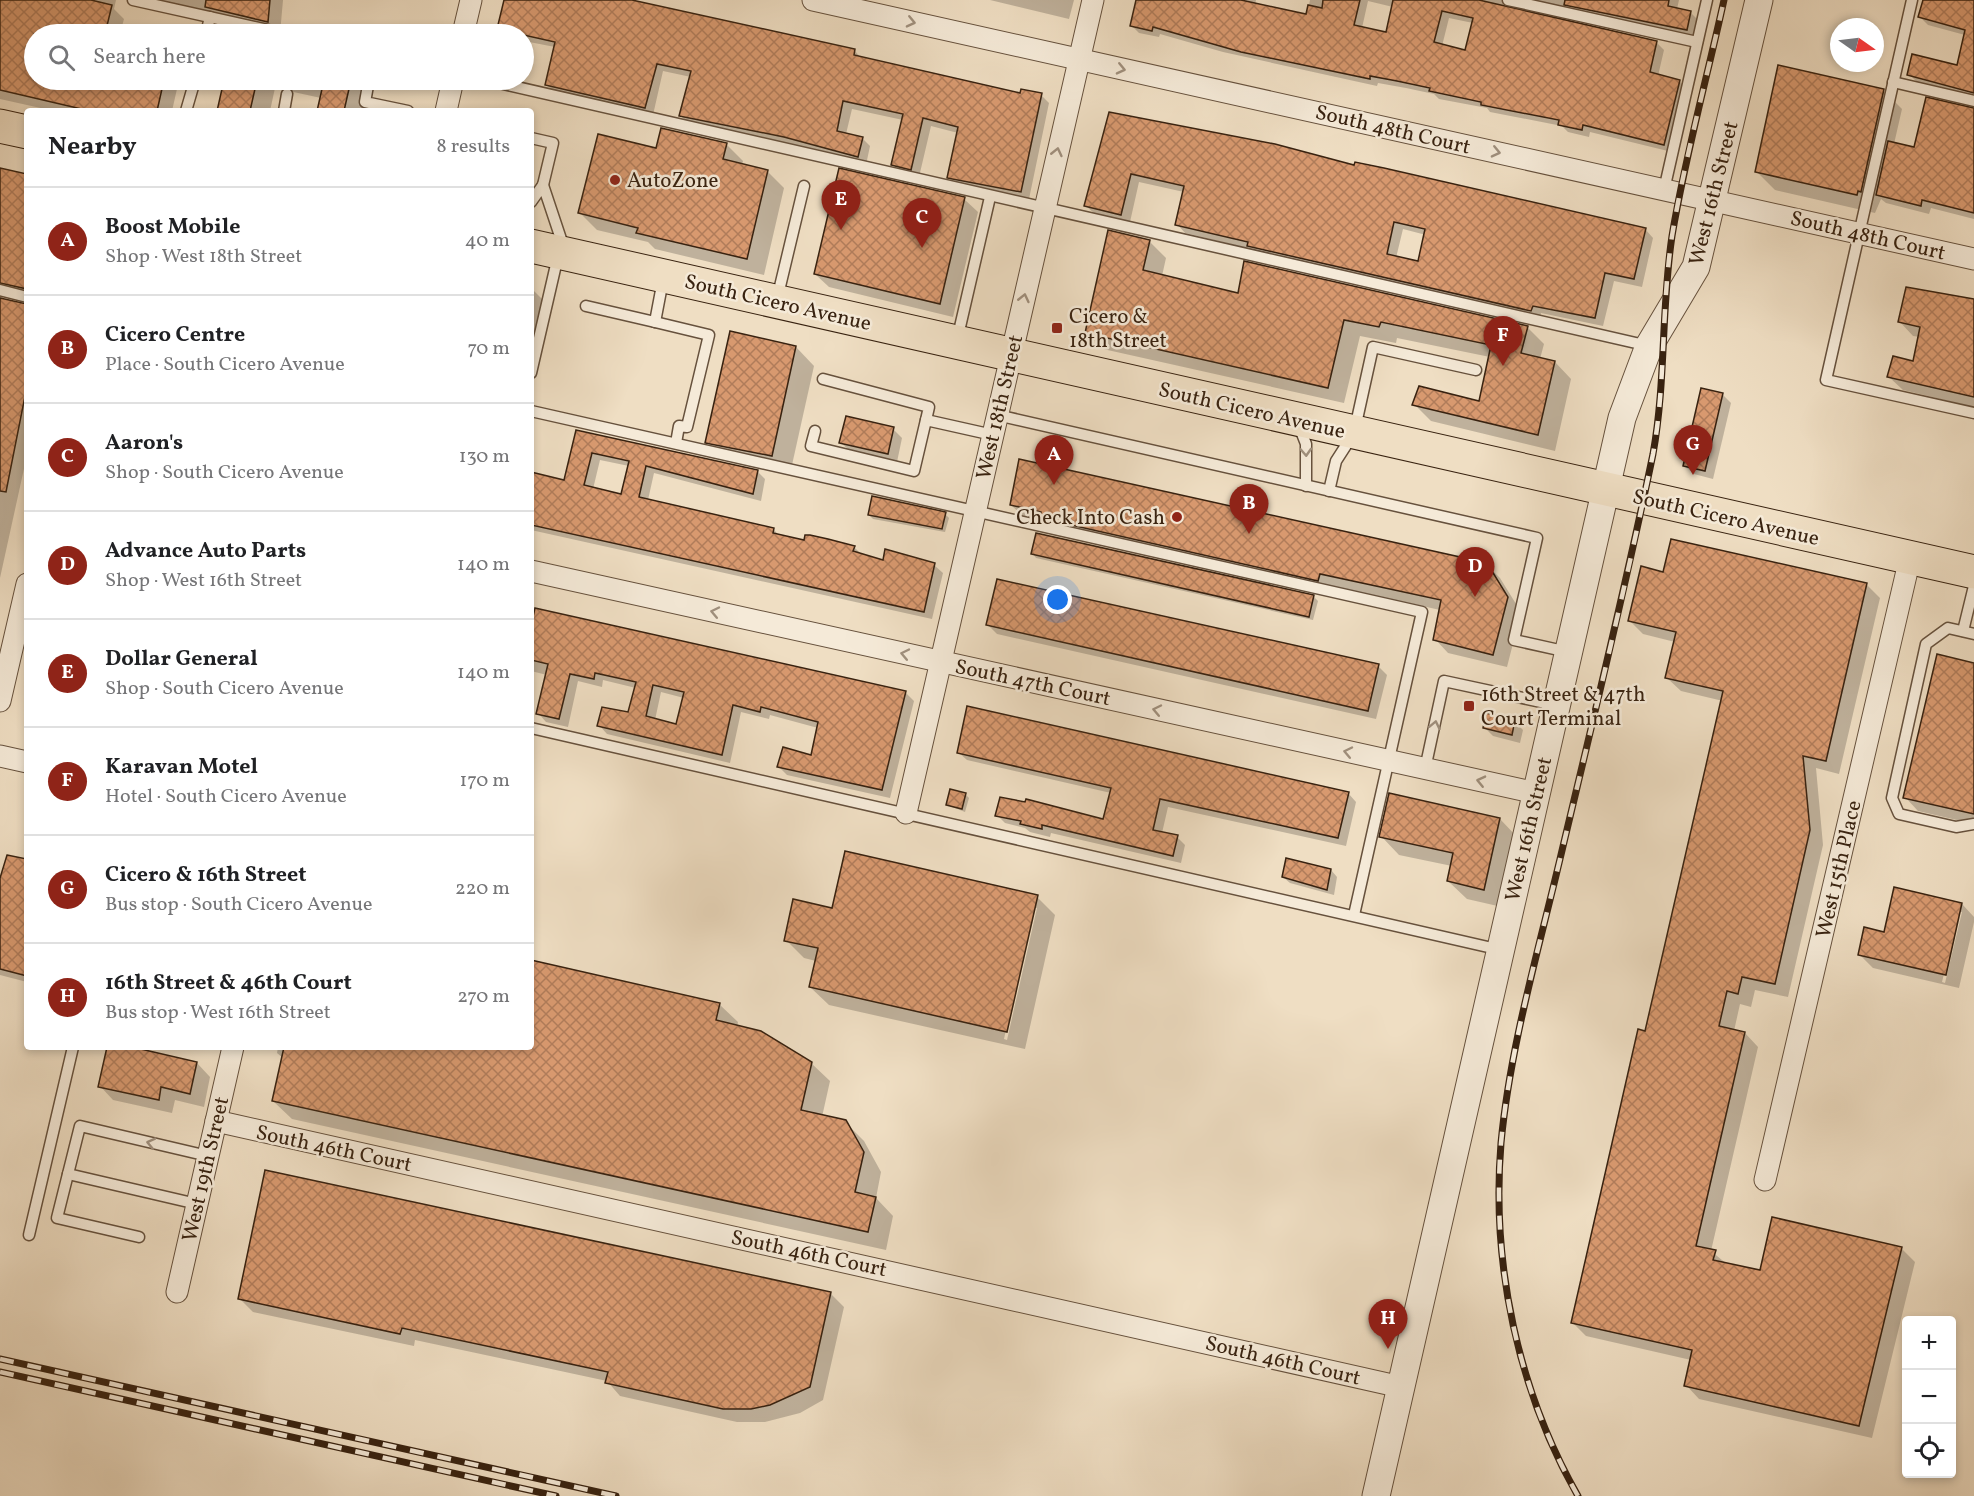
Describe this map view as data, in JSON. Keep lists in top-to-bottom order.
{
  "streets": {
    "main road": ["South Cicero Avenue"],
    "street": [
      "South 48th Court",
      "West 16th Street",
      "West 18th Street",
      "South 47th Court",
      "West 15th Place",
      "South 46th Court",
      "West 19th Street"
    ]
  },
  "crossings": [
    ["South 48th Court", "West 16th Street"],
    ["South 48th Court", "West 18th Street"],
    ["West 16th Street", "South Cicero Avenue"],
    ["West 16th Street", "South 47th Court"],
    ["West 16th Street", "South 46th Court"],
    ["South Cicero Avenue", "West 18th Street"],
    ["South Cicero Avenue", "West 15th Place"],
    ["West 18th Street", "South 47th Court"],
    ["South 46th Court", "West 19th Street"]
  ],
  "one_way": ["South 48th Court", "West 18th Street", "South 47th Court"],
  "places": {
    "other": ["AutoZone", "Check Into Cash"],
    "transit": ["Cicero & 18th Street", "16th Street & 47th Court Terminal"]
  },
  "north": "right",
  "page": {
    "search": "Search here",
    "heading": ["Nearby", "8 results"],
    "pins": [
      "E",
      "C",
      "F",
      "G",
      "A",
      "B",
      "D",
      "H"
    ],
    "list": [
      {
        "mark": "A",
        "name": "Boost Mobile",
        "note": "Shop · West 18th Street",
        "value": "40 m"
      },
      {
        "mark": "B",
        "name": "Cicero Centre",
        "note": "Place · South Cicero Avenue",
        "value": "70 m"
      },
      {
        "mark": "C",
        "name": "Aaron's",
        "note": "Shop · South Cicero Avenue",
        "value": "130 m"
      },
      {
        "mark": "D",
        "name": "Advance Auto Parts",
        "note": "Shop · West 16th Street",
        "value": "140 m"
      },
      {
        "mark": "E",
        "name": "Dollar General",
        "note": "Shop · South Cicero Avenue",
        "value": "140 m"
      },
      {
        "mark": "F",
        "name": "Karavan Motel",
        "note": "Hotel · South Cicero Avenue",
        "value": "170 m"
      },
      {
        "mark": "G",
        "name": "Cicero & 16th Street",
        "note": "Bus stop · South Cicero Avenue",
        "value": "220 m"
      },
      {
        "mark": "H",
        "name": "16th Street & 46th Court",
        "note": "Bus stop · West 16th Street",
        "value": "270 m"
      }
    ],
    "map_buttons": ["+", "−"]
  }
}
